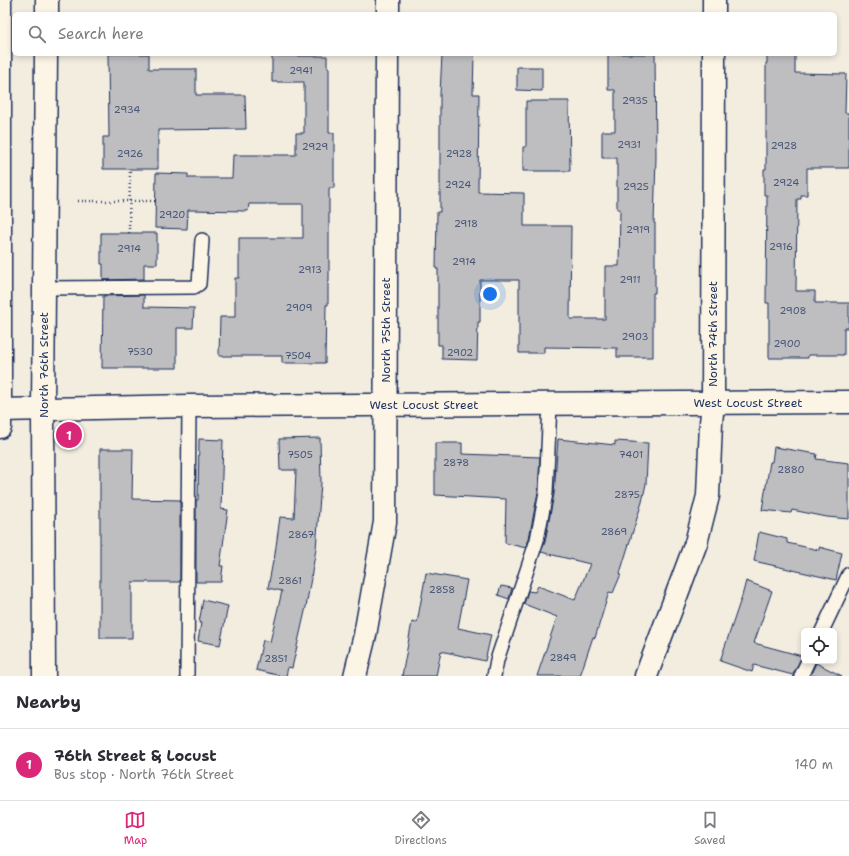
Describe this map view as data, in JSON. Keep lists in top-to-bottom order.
{
  "streets": {
    "street": [
      "North 75th Street",
      "North 74th Street",
      "North 76th Street",
      "West Locust Street"
    ]
  },
  "crossings": [
    ["North 75th Street", "West Locust Street"],
    ["North 74th Street", "West Locust Street"],
    ["North 76th Street", "West Locust Street"]
  ],
  "house_numbers": [
    "2941",
    "2935",
    "2934",
    "2931",
    "2928",
    "2929",
    "2926",
    "2928",
    "2924",
    "2924",
    "2925",
    "2920",
    "2918",
    "2919",
    "2916",
    "2914",
    "2914",
    "2913",
    "2911",
    "2909",
    "2908",
    "2903",
    "2900",
    "7530",
    "2902",
    "7504",
    "7505",
    "7401",
    "2878",
    "2880",
    "2875",
    "2869",
    "2867",
    "2861",
    "2858",
    "2849",
    "2851"
  ],
  "page": {
    "search": "Search here",
    "pins": "1",
    "heading": "Nearby",
    "list": [
      {
        "mark": "1",
        "name": "76th Street & Locust",
        "note": "Bus stop · North 76th Street",
        "value": "140 m"
      }
    ],
    "nav": ["Map", "Directions", "Saved"]
  }
}
